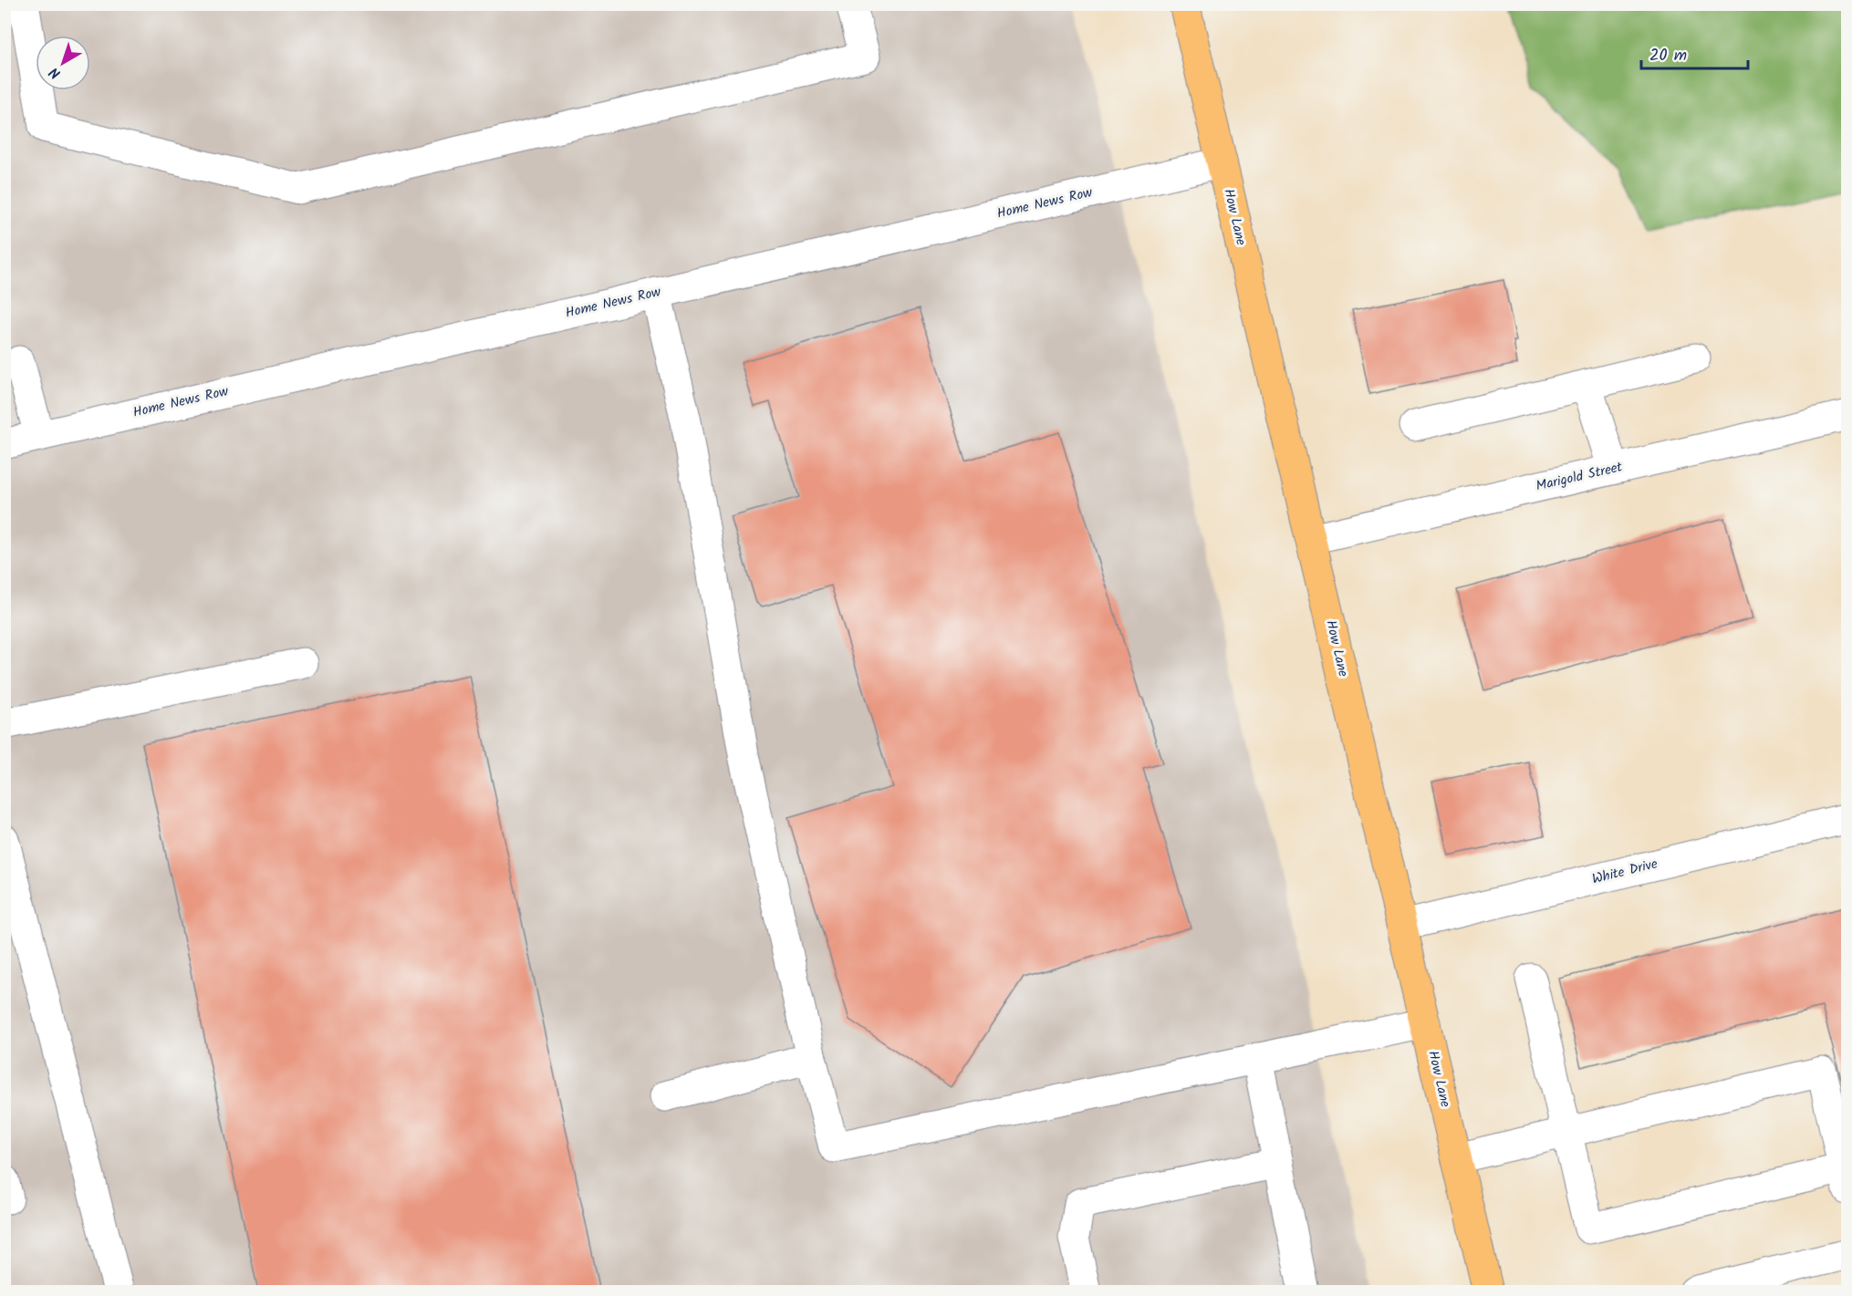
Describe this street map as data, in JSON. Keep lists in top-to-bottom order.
{
  "streets": {
    "main road": ["How Lane"],
    "street": ["Home News Row", "Marigold Street", "White Drive"]
  },
  "crossings": [
    ["Home News Row", "How Lane"],
    ["How Lane", "Marigold Street"],
    ["How Lane", "White Drive"]
  ],
  "scale_bar": "20 m",
  "north": "bottom left"
}
